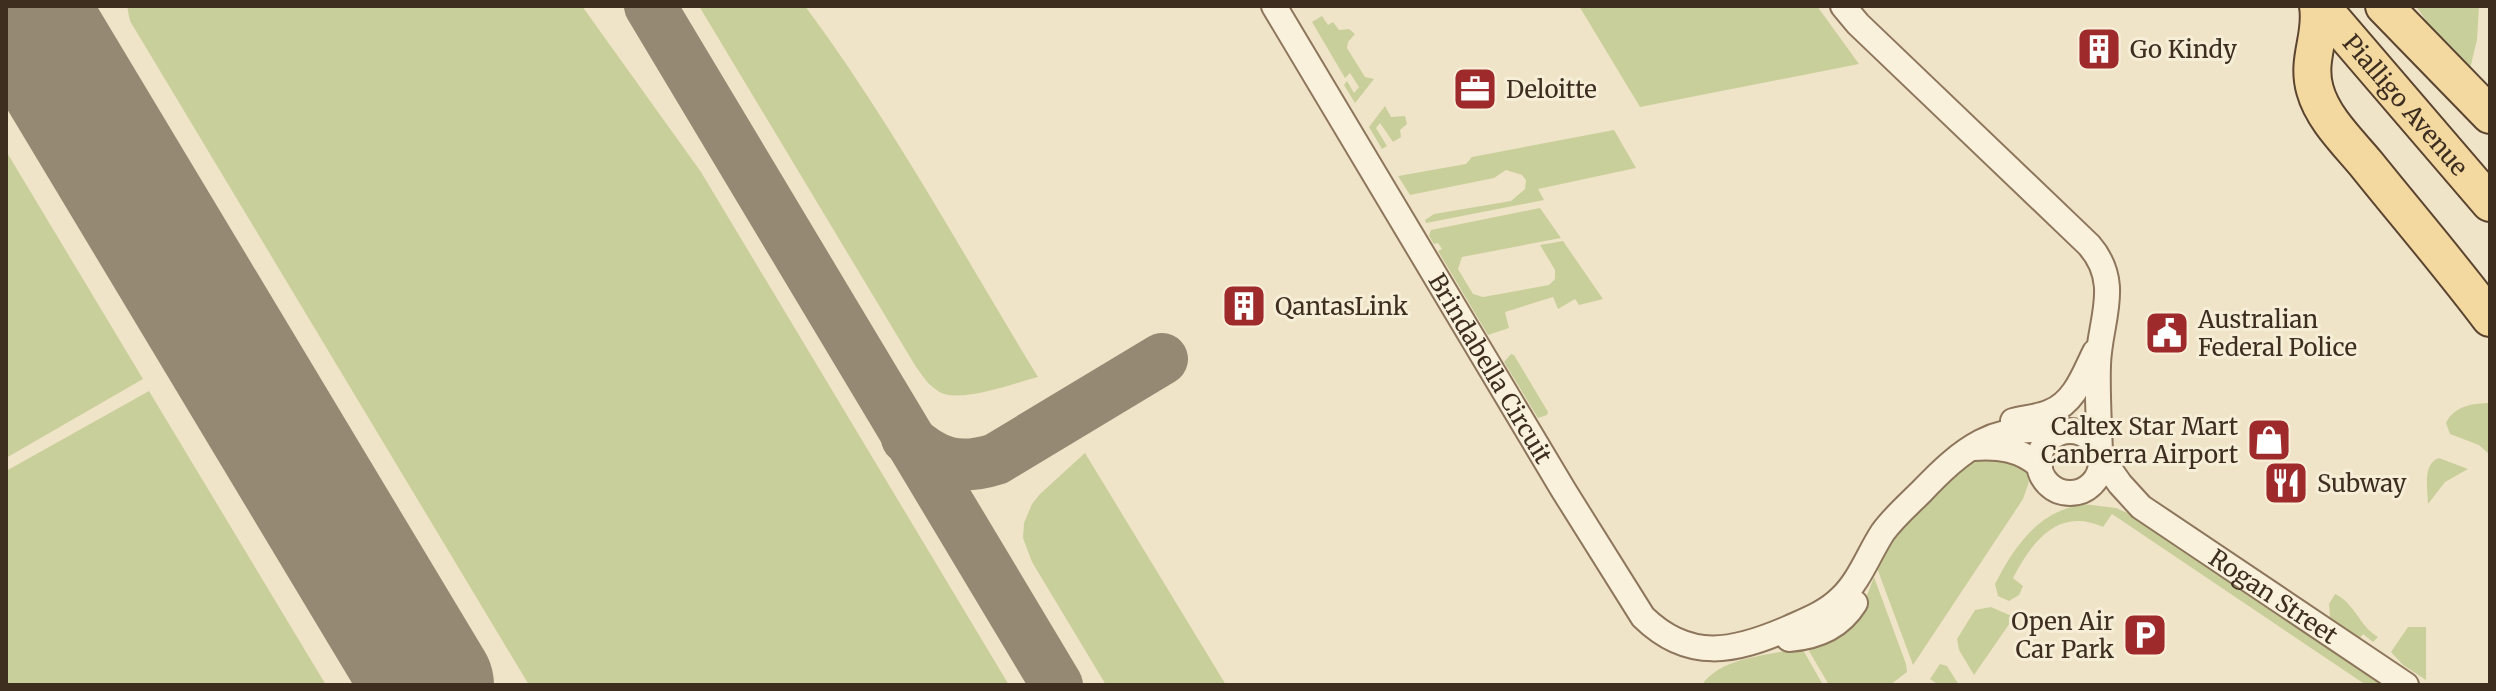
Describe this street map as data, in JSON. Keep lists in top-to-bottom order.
{
  "streets": {
    "main road": ["Pialligo Avenue"],
    "street": ["Brindabella Circuit", "Rogan Street"]
  },
  "crossings": [
    ["Brindabella Circuit", "Rogan Street"]
  ],
  "places": {
    "building": ["Go Kindy", "QantasLink"],
    "office": ["Deloitte"],
    "public building": ["Australian Federal Police"],
    "shop": ["Caltex Star Mart Canberra Airport"],
    "restaurant": ["Subway"],
    "parking": ["Open Air Car Park"]
  }
}
